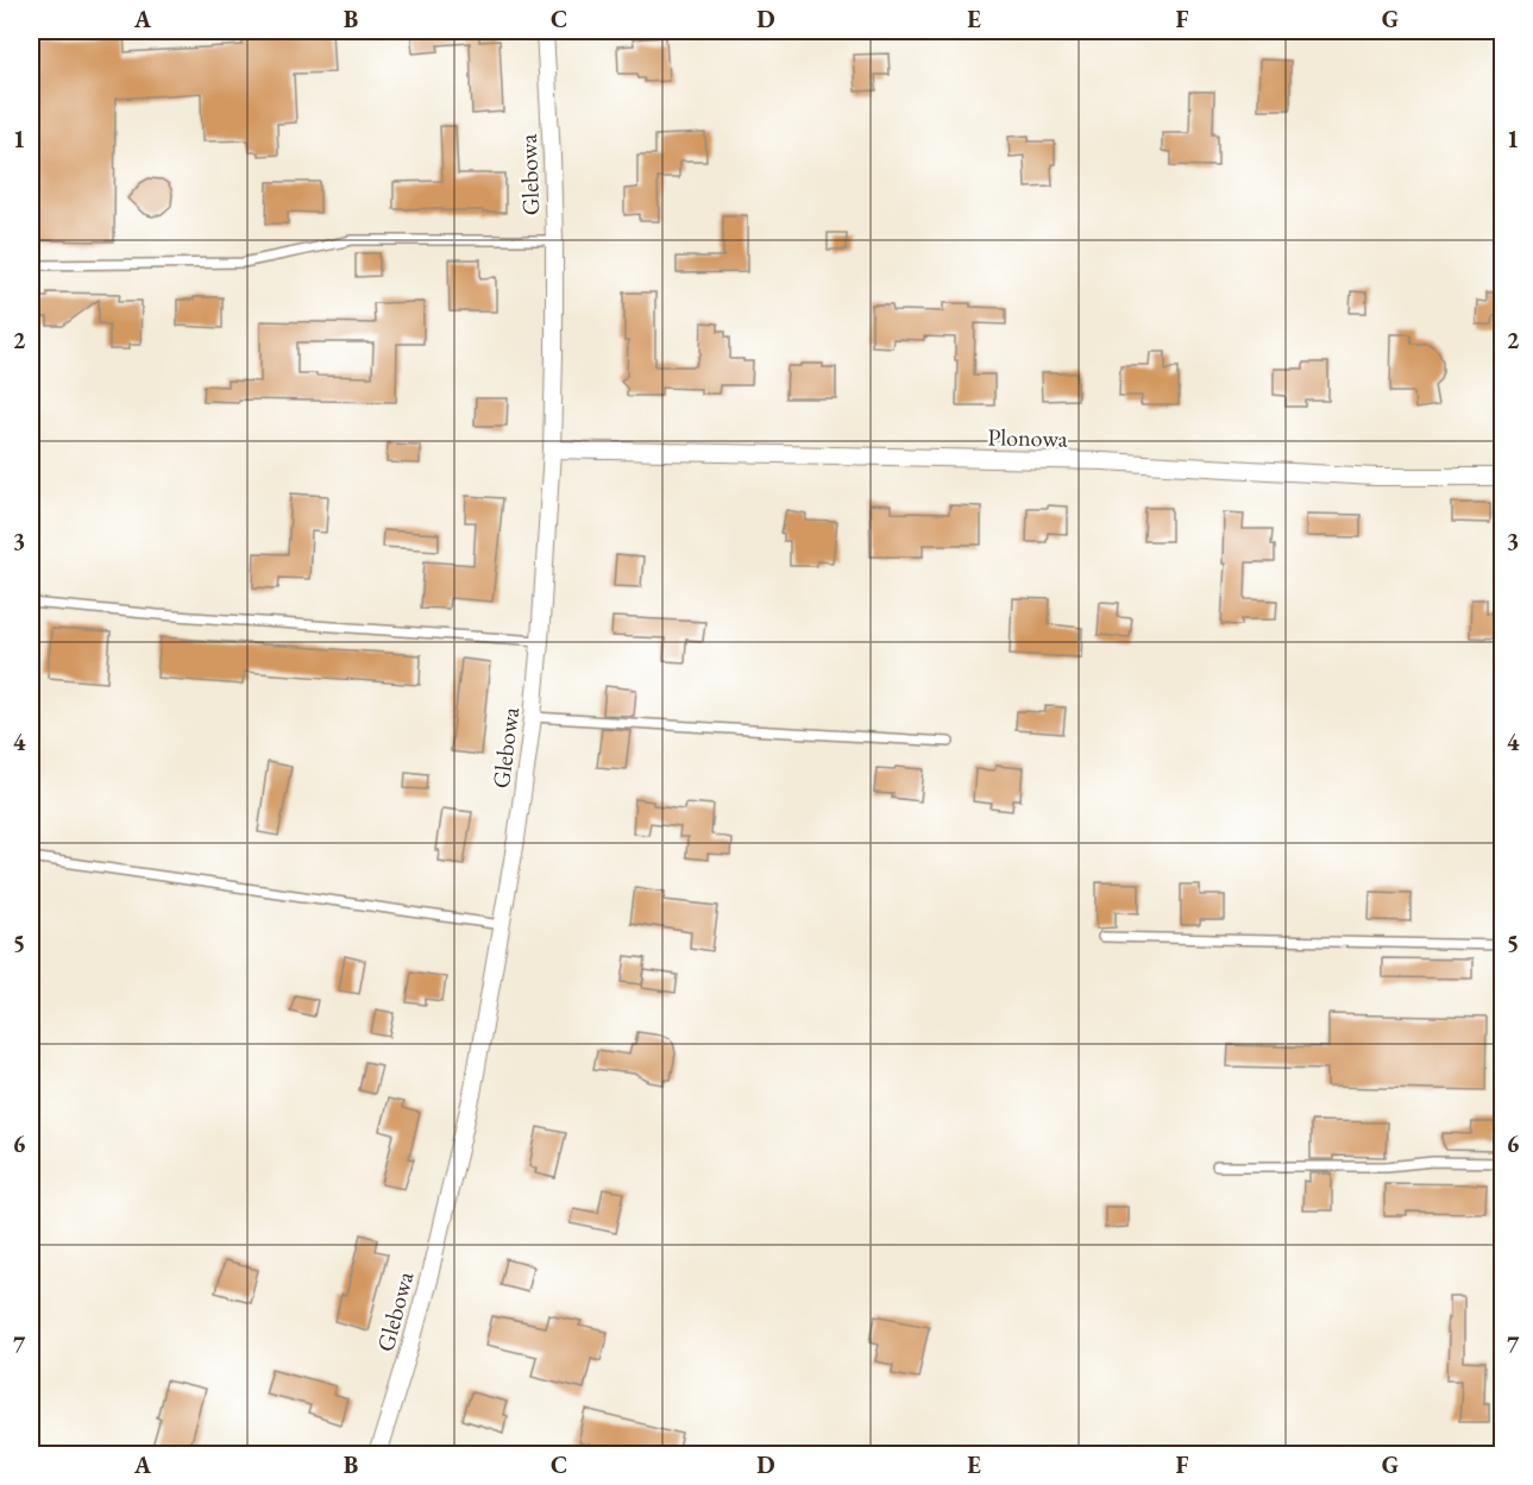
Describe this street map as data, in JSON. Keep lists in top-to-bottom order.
{
  "streets": {
    "street": ["Glebowa", "Plonowa"]
  },
  "crossings": [
    ["Glebowa", "Plonowa"]
  ],
  "grid": {
    "columns": [
      "A",
      "B",
      "C",
      "D",
      "E",
      "F",
      "G"
    ],
    "rows": [
      "1",
      "2",
      "3",
      "4",
      "5",
      "6",
      "7"
    ]
  }
}
